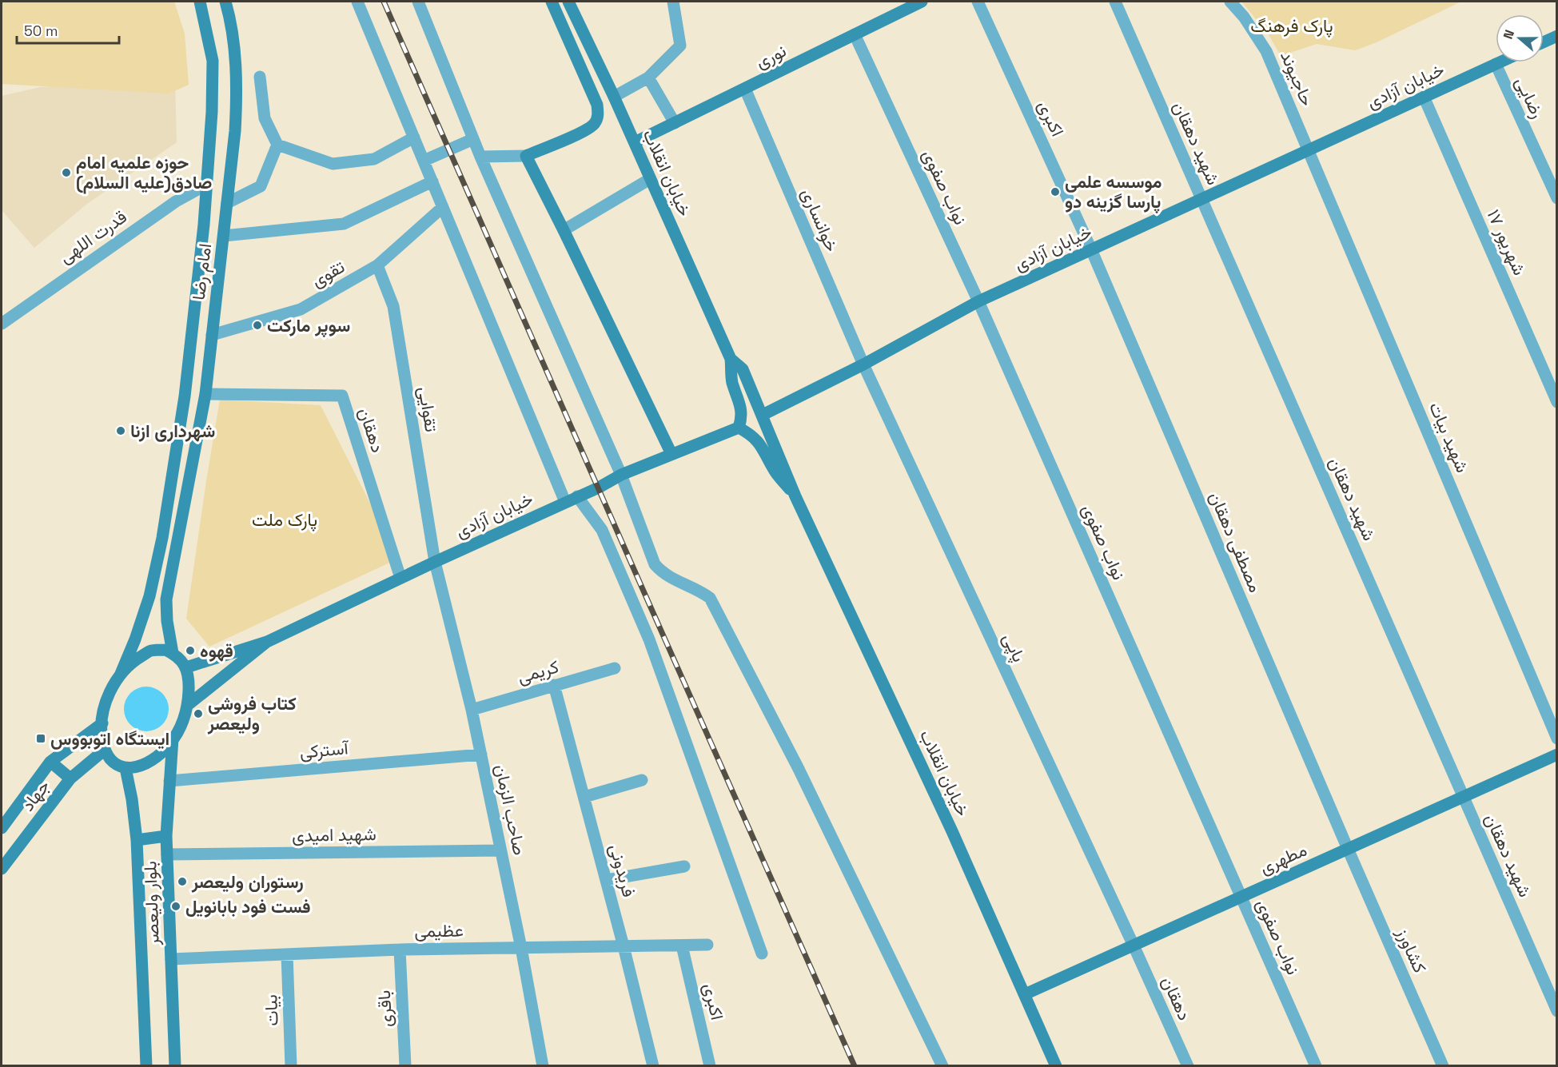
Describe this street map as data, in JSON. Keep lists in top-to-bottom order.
{
  "streets": {
    "main road": [
      "نوری",
      "خیابان آزادی",
      "خیابان انقلاب",
      "امام رضا",
      "جهاد",
      "مطهری",
      "بلوار ولیعصر"
    ],
    "street": [
      "حاجیوند",
      "رضایی",
      "اکبری",
      "شهید دهقان",
      "نواب صفوی",
      "خوانساری",
      "قدرت اللهی",
      "۱۷ شهریور",
      "تقوی",
      "تقوایی",
      "دهقان",
      "شهید بیات",
      "مصطفی دهقان",
      "پاپی",
      "کریمی",
      "آسترکی",
      "صاحب الزمان",
      "شهید امیدی",
      "فریدونی",
      "عظیمی",
      "کشاورز",
      "باقری",
      "بیات"
    ]
  },
  "crossings": [
    ["نوری", "خیابان انقلاب"],
    ["نوری", "نواب صفوی"],
    ["نوری", "خوانساری"],
    ["حاجیوند", "خیابان آزادی"],
    ["حاجیوند", "شهید بیات"],
    ["خیابان آزادی", "رضایی"],
    ["خیابان آزادی", "اکبری"],
    ["خیابان آزادی", "شهید دهقان"],
    ["خیابان آزادی", "خیابان انقلاب"],
    ["خیابان آزادی", "نواب صفوی"],
    ["خیابان آزادی", "خوانساری"],
    ["خیابان آزادی", "۱۷ شهریور"],
    ["خیابان آزادی", "تقوایی"],
    ["خیابان آزادی", "دهقان"],
    ["خیابان آزادی", "شهید بیات"],
    ["خیابان آزادی", "مصطفی دهقان"],
    ["خیابان آزادی", "پاپی"],
    ["خیابان آزادی", "صاحب الزمان"],
    ["اکبری", "مصطفی دهقان"],
    ["اکبری", "عظیمی"],
    ["شهید دهقان", "مطهری"],
    ["خیابان انقلاب", "مطهری"],
    ["نواب صفوی", "مطهری"],
    ["خوانساری", "پاپی"],
    ["قدرت اللهی", "امام رضا"],
    ["امام رضا", "تقوی"],
    ["امام رضا", "دهقان"],
    ["امام رضا", "جهاد"],
    ["امام رضا", "بلوار ولیعصر"],
    ["تقوی", "تقوایی"],
    ["تقوایی", "صاحب الزمان"],
    ["دهقان", "پاپی"],
    ["دهقان", "مطهری"],
    ["مصطفی دهقان", "مطهری"],
    ["مصطفی دهقان", "کشاورز"],
    ["پاپی", "مطهری"],
    ["کریمی", "صاحب الزمان"],
    ["کریمی", "فریدونی"],
    ["آسترکی", "صاحب الزمان"],
    ["آسترکی", "بلوار ولیعصر"],
    ["جهاد", "بلوار ولیعصر"],
    ["صاحب الزمان", "شهید امیدی"],
    ["صاحب الزمان", "عظیمی"],
    ["شهید امیدی", "بلوار ولیعصر"],
    ["مطهری", "کشاورز"],
    ["فریدونی", "عظیمی"],
    ["بلوار ولیعصر", "عظیمی"],
    ["عظیمی", "باقری"],
    ["عظیمی", "بیات"]
  ],
  "parks": ["پارک فرهنگ", "پارک ملت"],
  "places": {
    "other": [
      "حوزه علمیه امام صادق(علیه السلام)",
      "موسسه علمی پارسا گزینه دو",
      "سوپر مارکت",
      "شهرداری ازنا",
      "قهوه",
      "کتاب فروشی ولیعصر",
      "رستوران ولیعصر",
      "فست فود بابانویل"
    ],
    "transit": ["ایستگاه اتوبووس"]
  },
  "scale_bar": "50 m",
  "north": "left"
}
